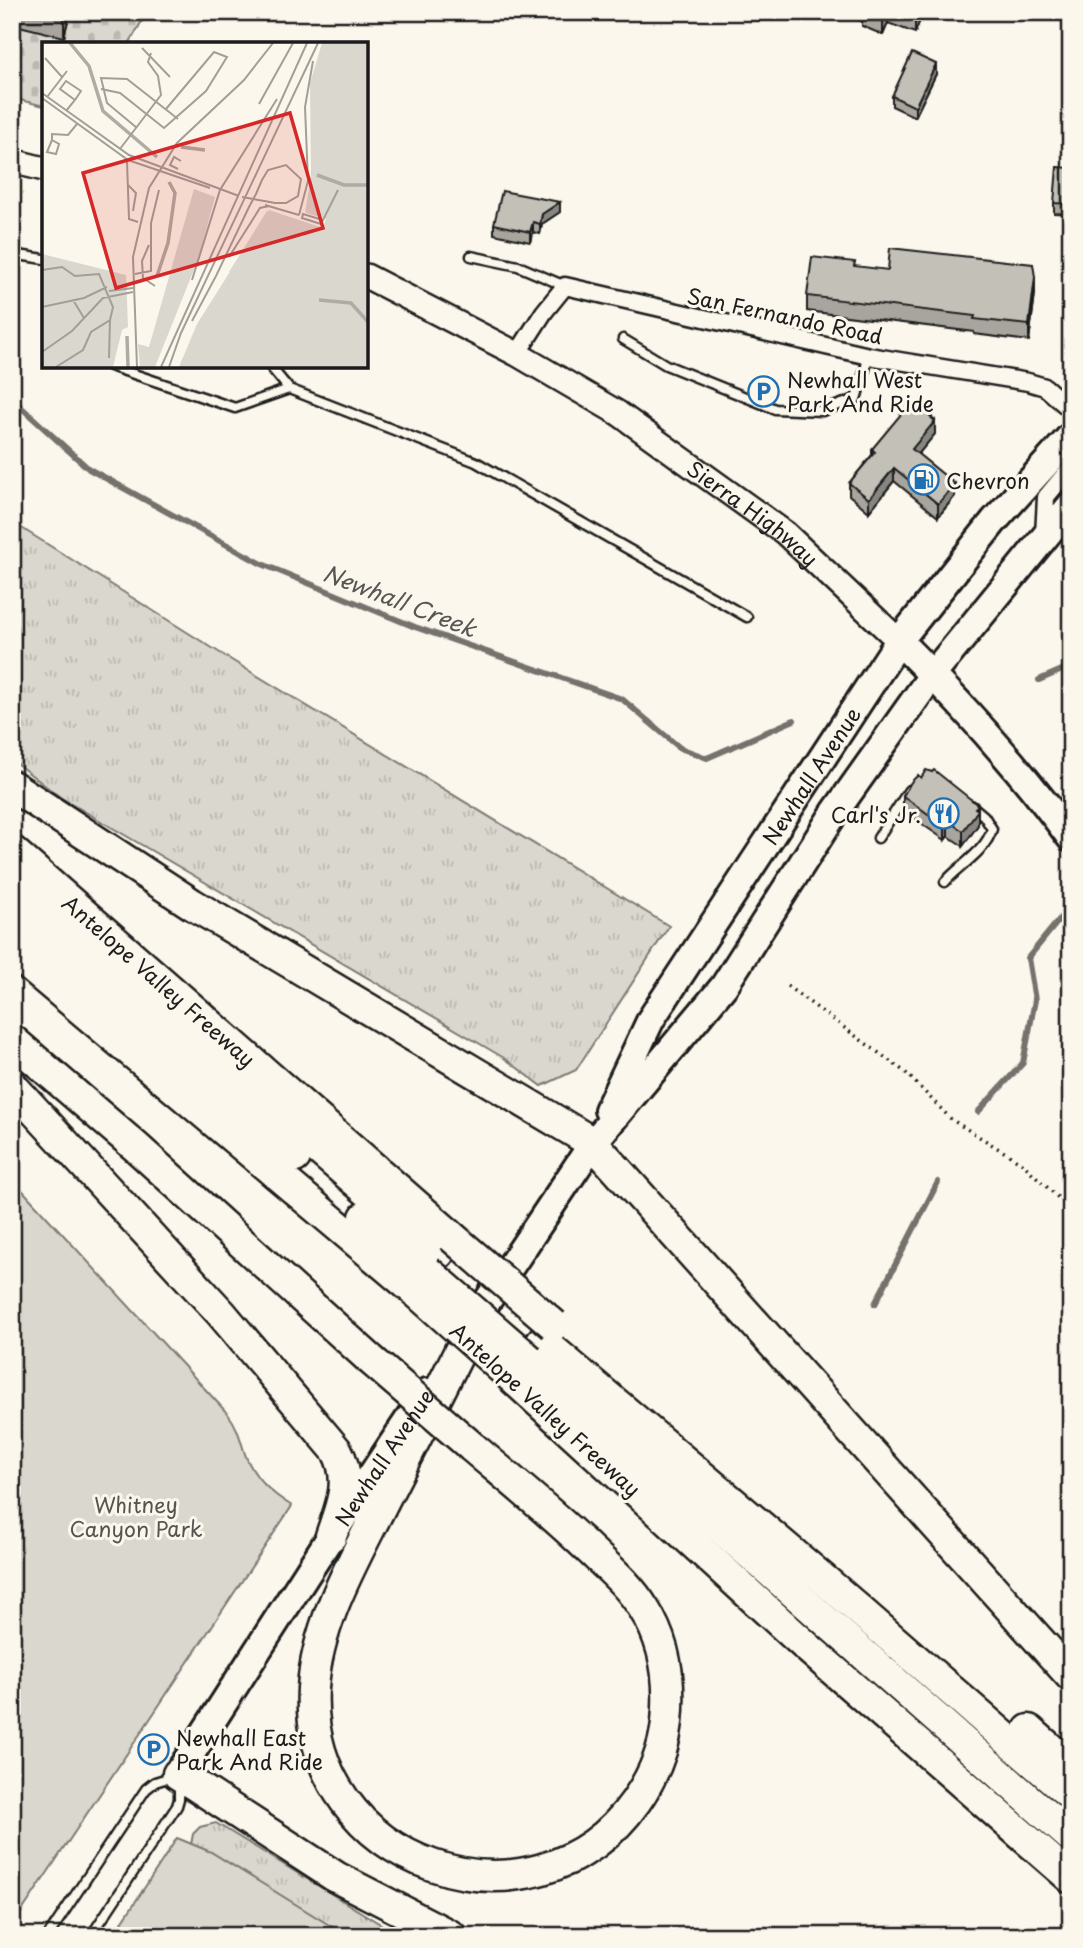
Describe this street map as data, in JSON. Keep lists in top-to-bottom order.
{
  "streets": {
    "highway": ["Antelope Valley Freeway"],
    "main road": ["Sierra Highway", "Newhall Avenue"],
    "street": ["San Fernando Road"]
  },
  "crossings": [
    ["Sierra Highway", "Newhall Avenue"]
  ],
  "water": ["Newhall Creek"],
  "parks": ["Whitney Canyon Park"],
  "places": {
    "parking": ["Newhall West Park And Ride", "Newhall East Park And Ride"],
    "fuel station": ["Chevron"],
    "restaurant": ["Carl's Jr."]
  }
}
